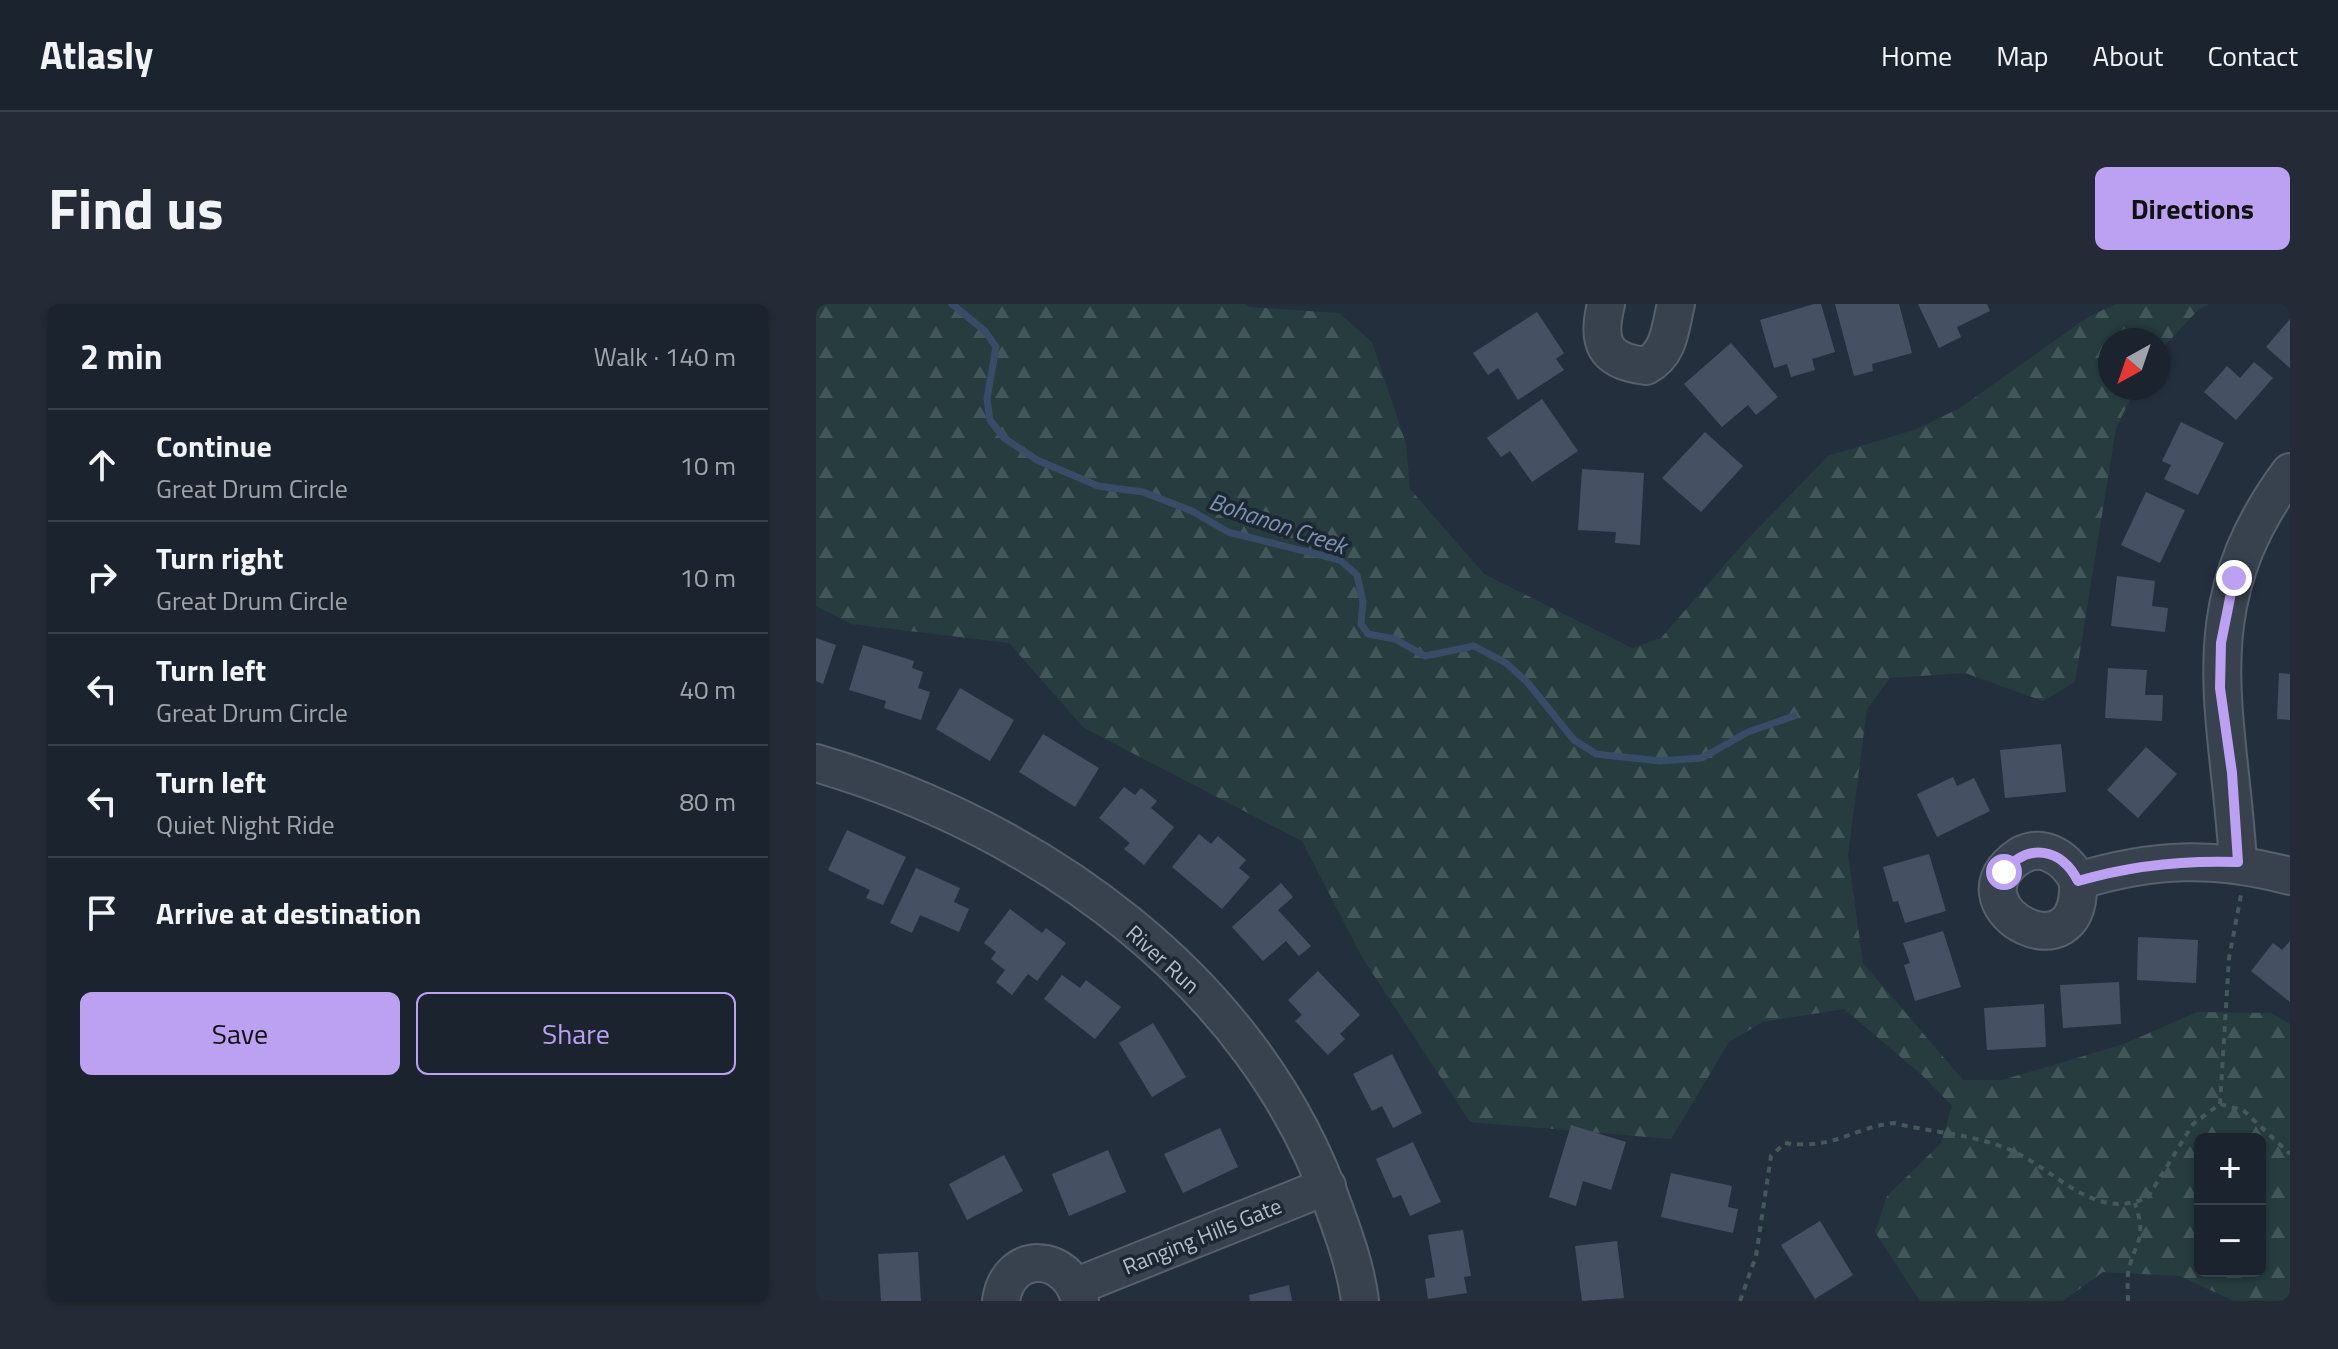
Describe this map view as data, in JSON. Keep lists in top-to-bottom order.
{
  "streets": {
    "street": ["River Run", "Ranging Hills Gate"]
  },
  "crossings": [
    ["River Run", "Ranging Hills Gate"]
  ],
  "water": ["Bohanon Creek"],
  "north": "bottom left",
  "page": {
    "header": "Atlasly",
    "nav": [
      "Home",
      "Map",
      "About",
      "Contact"
    ],
    "title": "Find us",
    "buttons": [
      "Directions",
      ["Save", "Share"]
    ],
    "heading": ["2 min", "Walk · 140 m"],
    "list": [
      ["Continue", "Great Drum Circle", "10 m"],
      ["Turn right", "Great Drum Circle", "10 m"],
      ["Turn left", "Great Drum Circle", "40 m"],
      ["Turn left", "Quiet Night Ride", "80 m"],
      "Arrive at destination"
    ],
    "map_buttons": ["+", "−"]
  }
}
